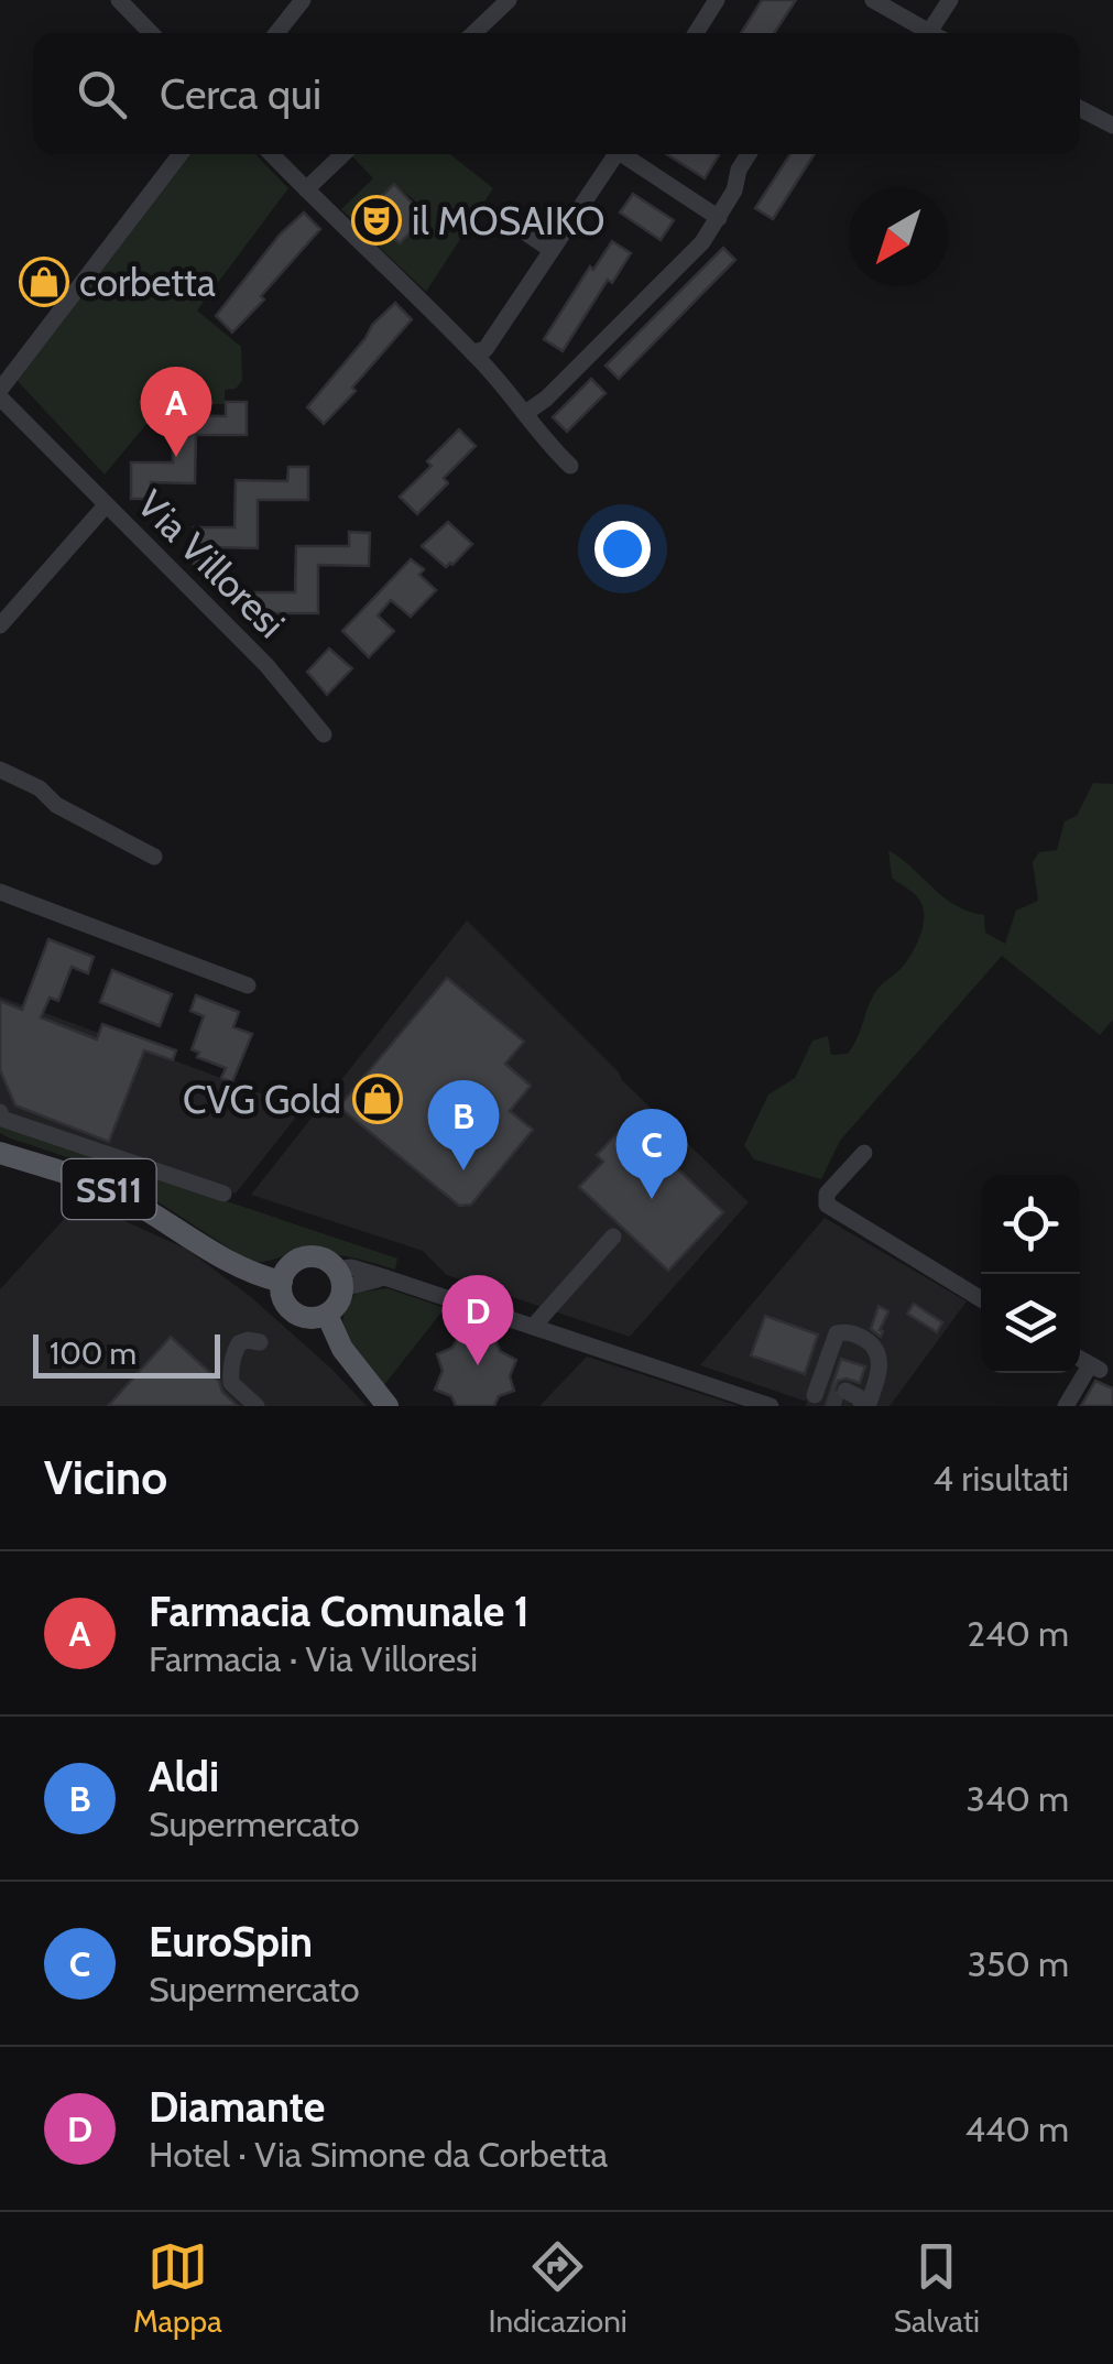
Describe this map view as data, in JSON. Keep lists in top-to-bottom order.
{
  "streets": {
    "main road": ["SS11"],
    "street": ["Via Villoresi"]
  },
  "places": {
    "theatre": ["il MOSAIKO"],
    "shop": ["corbetta", "CVG Gold"]
  },
  "scale_bar": "100 m",
  "north": "bottom left",
  "page": {
    "search": "Cerca qui",
    "pins": [
      "A",
      "B",
      "C",
      "D"
    ],
    "scale": "100 m",
    "heading": ["Vicino", "4 risultati"],
    "list": [
      {
        "mark": "A",
        "name": "Farmacia Comunale 1",
        "note": "Farmacia · Via Villoresi",
        "value": "240 m"
      },
      {
        "mark": "B",
        "name": "Aldi",
        "note": "Supermercato",
        "value": "340 m"
      },
      {
        "mark": "C",
        "name": "EuroSpin",
        "note": "Supermercato",
        "value": "350 m"
      },
      {
        "mark": "D",
        "name": "Diamante",
        "note": "Hotel · Via Simone da Corbetta",
        "value": "440 m"
      }
    ],
    "nav": ["Mappa", "Indicazioni", "Salvati"]
  }
}
